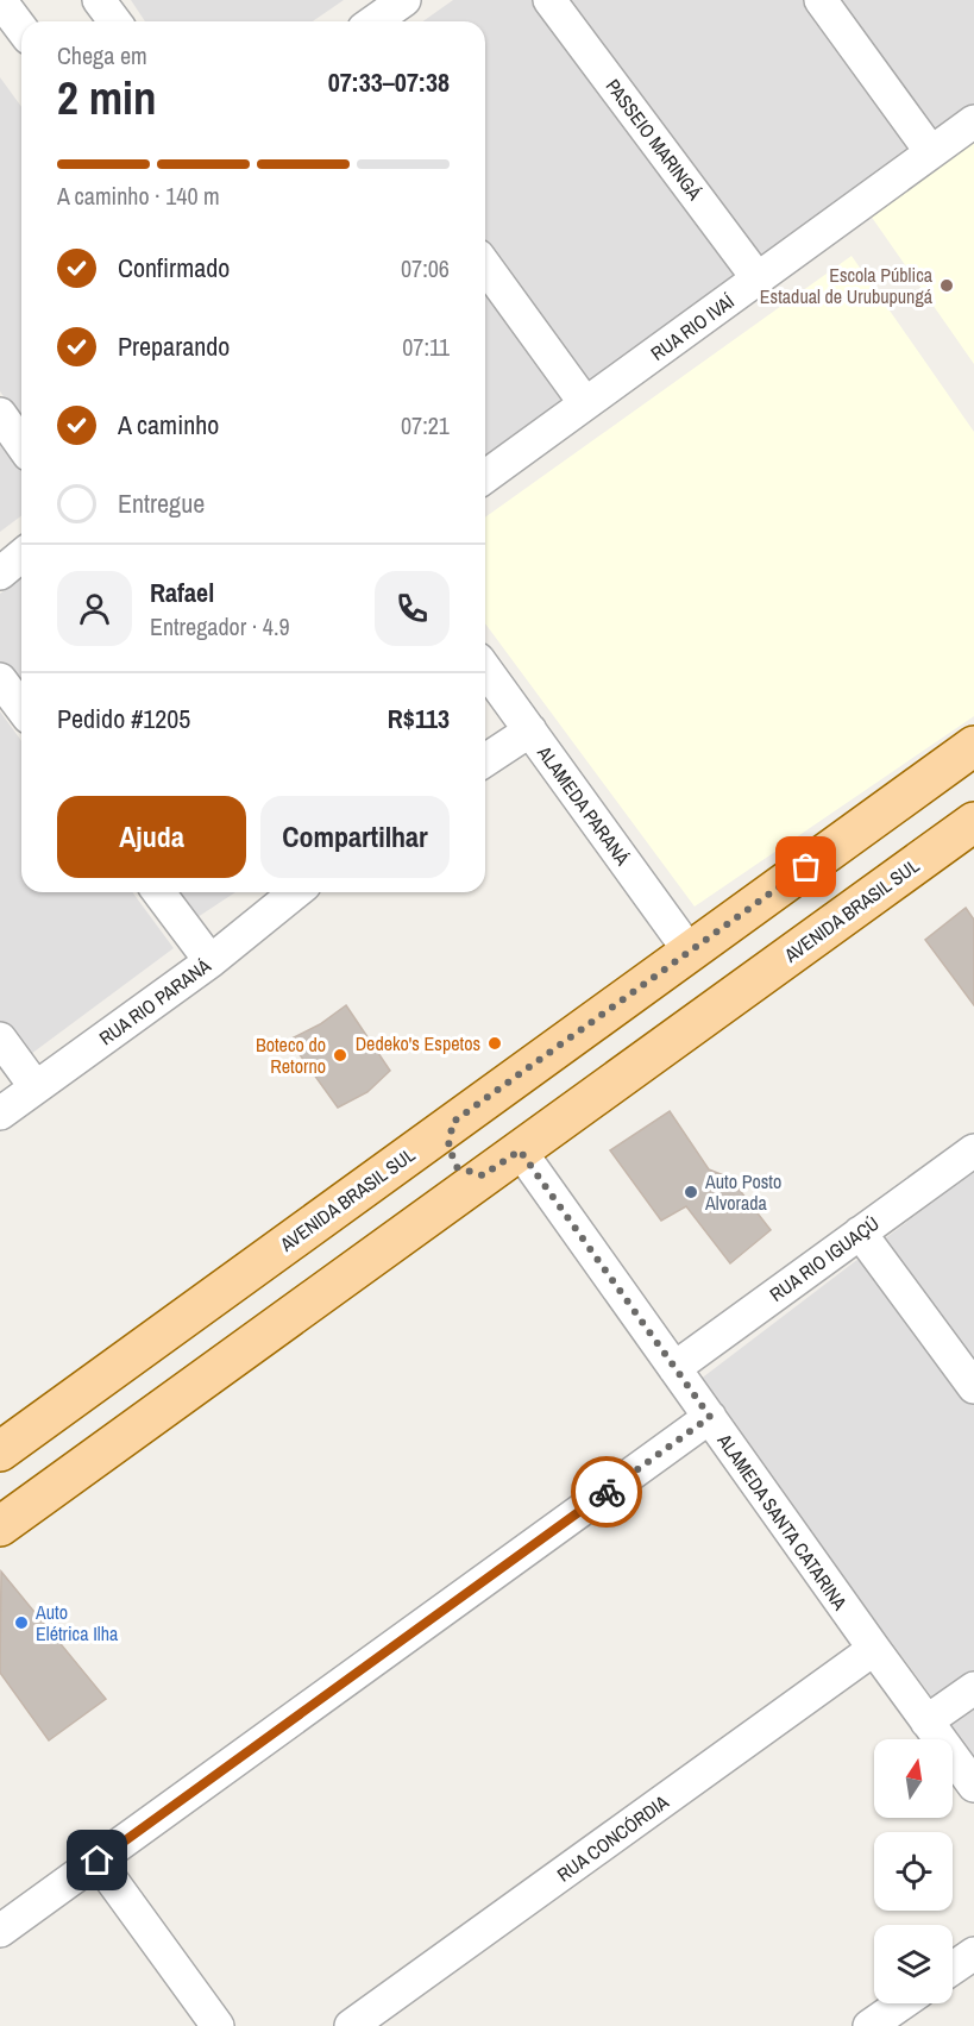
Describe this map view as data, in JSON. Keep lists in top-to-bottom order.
{
  "streets": {
    "main road": ["AVENIDA BRASIL SUL"],
    "street": [
      "PASSEIO MARINGÁ",
      "RUA RIO IVAÍ",
      "ALAMEDA PARANÁ",
      "RUA RIO PARANÁ",
      "RUA RIO IGUAÇÚ",
      "ALAMEDA SANTA CATARINA",
      "RUA CONCÓRDIA"
    ]
  },
  "crossings": [
    ["PASSEIO MARINGÁ", "RUA RIO IVAÍ"],
    ["ALAMEDA PARANÁ", "AVENIDA BRASIL SUL"],
    ["AVENIDA BRASIL SUL", "ALAMEDA SANTA CATARINA"],
    ["RUA RIO IGUAÇÚ", "ALAMEDA SANTA CATARINA"],
    ["ALAMEDA SANTA CATARINA", "RUA CONCÓRDIA"]
  ],
  "places": [
    "Escola Pública Estadual de Urubupungá",
    "Dedeko's Espetos",
    "Boteco do Retorno",
    "Auto Posto Alvorada",
    "Auto Elétrica Ilha"
  ],
  "north": "top",
  "page": {
    "heading": ["2 min", "Chega em", "07:33–07:38"],
    "panel": [
      "Rafael",
      "Entregador · 4.9",
      "Pedido #1205",
      "R$113"
    ],
    "bar": "A caminho · 140 m",
    "list": [
      ["Confirmado", "07:06"],
      ["Preparando", "07:11"],
      ["A caminho", "07:21"],
      "Entregue"
    ],
    "buttons": ["Ajuda", "Compartilhar"]
  }
}
